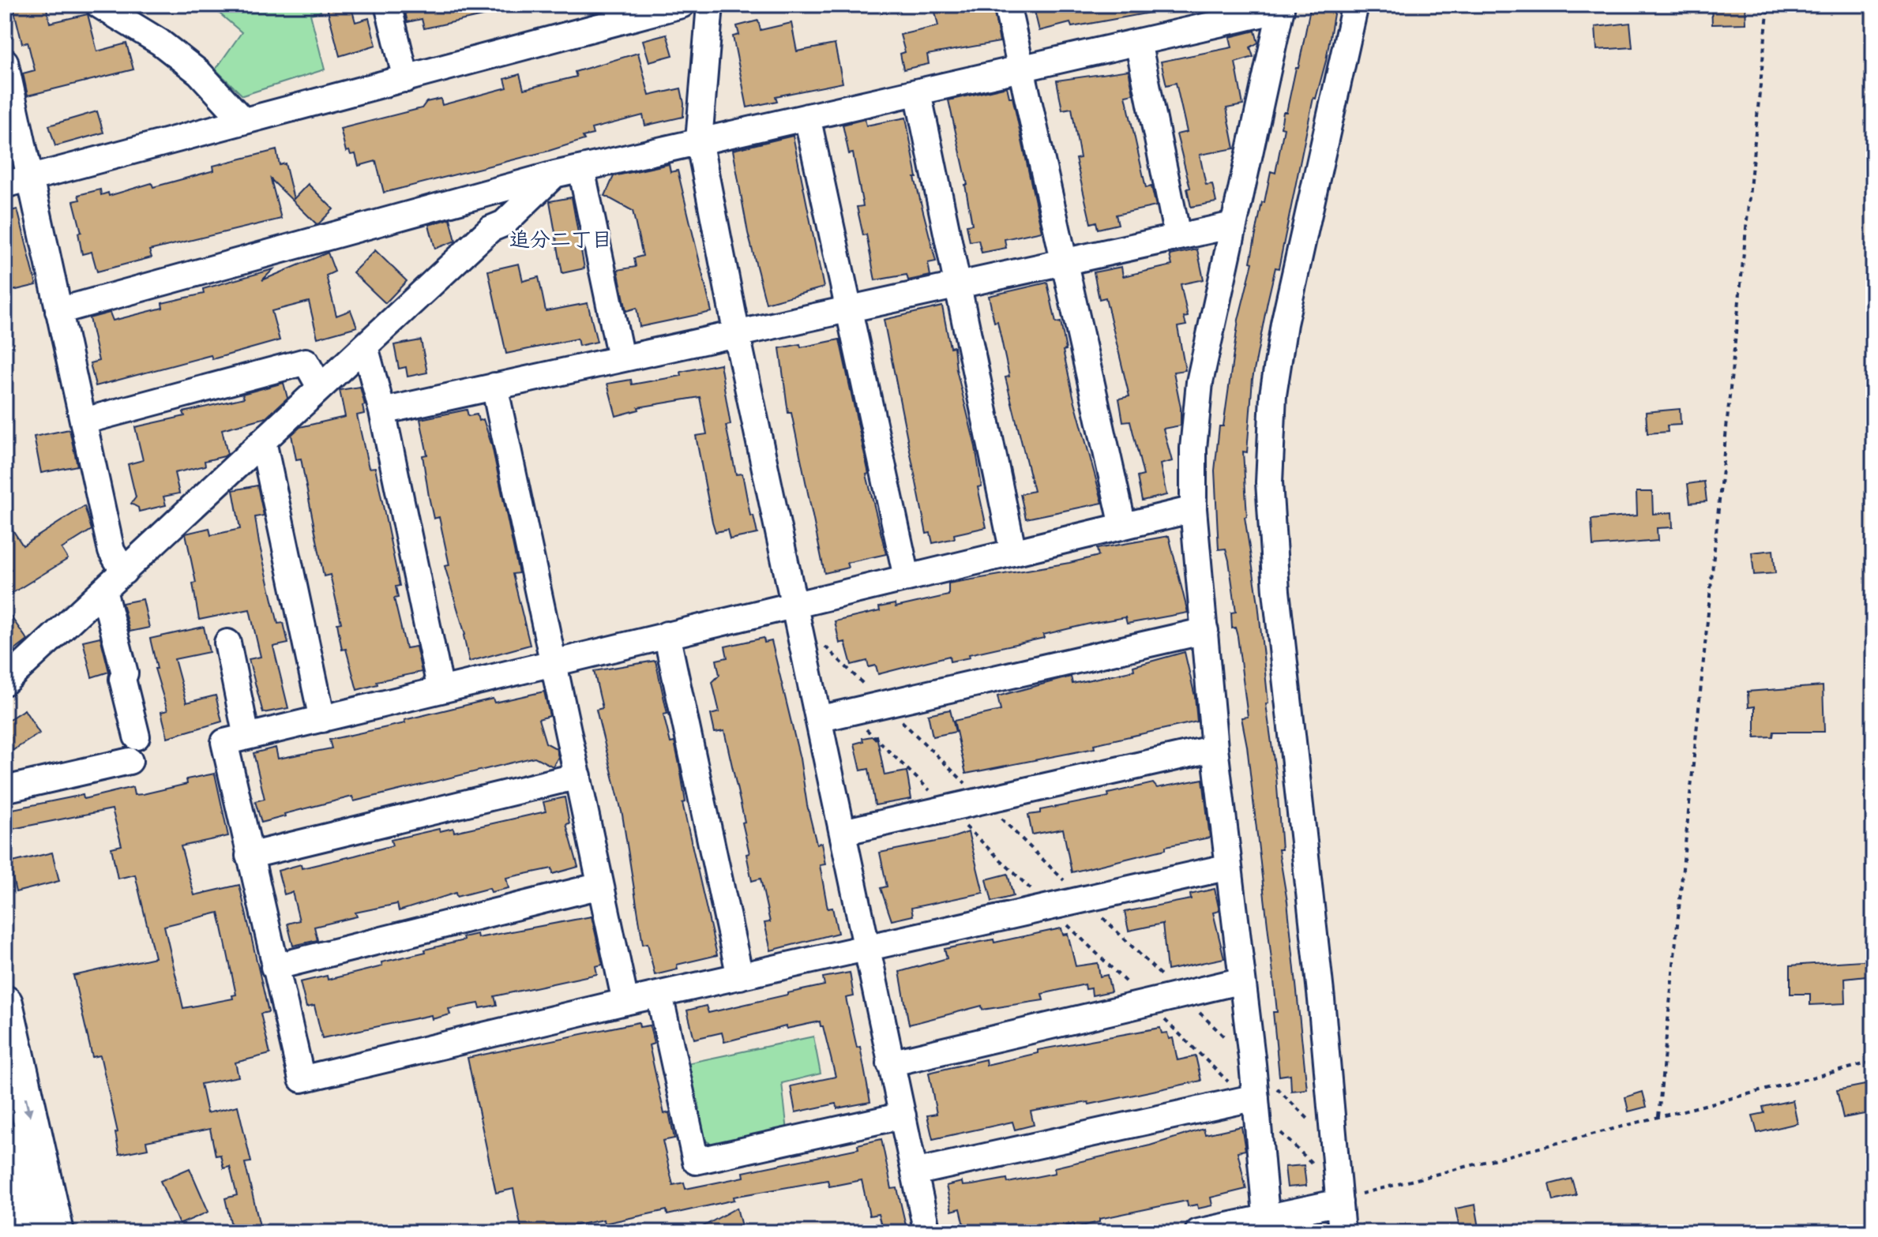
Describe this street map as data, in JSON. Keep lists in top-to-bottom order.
{
  "districts": ["追分二丁目"]
}
